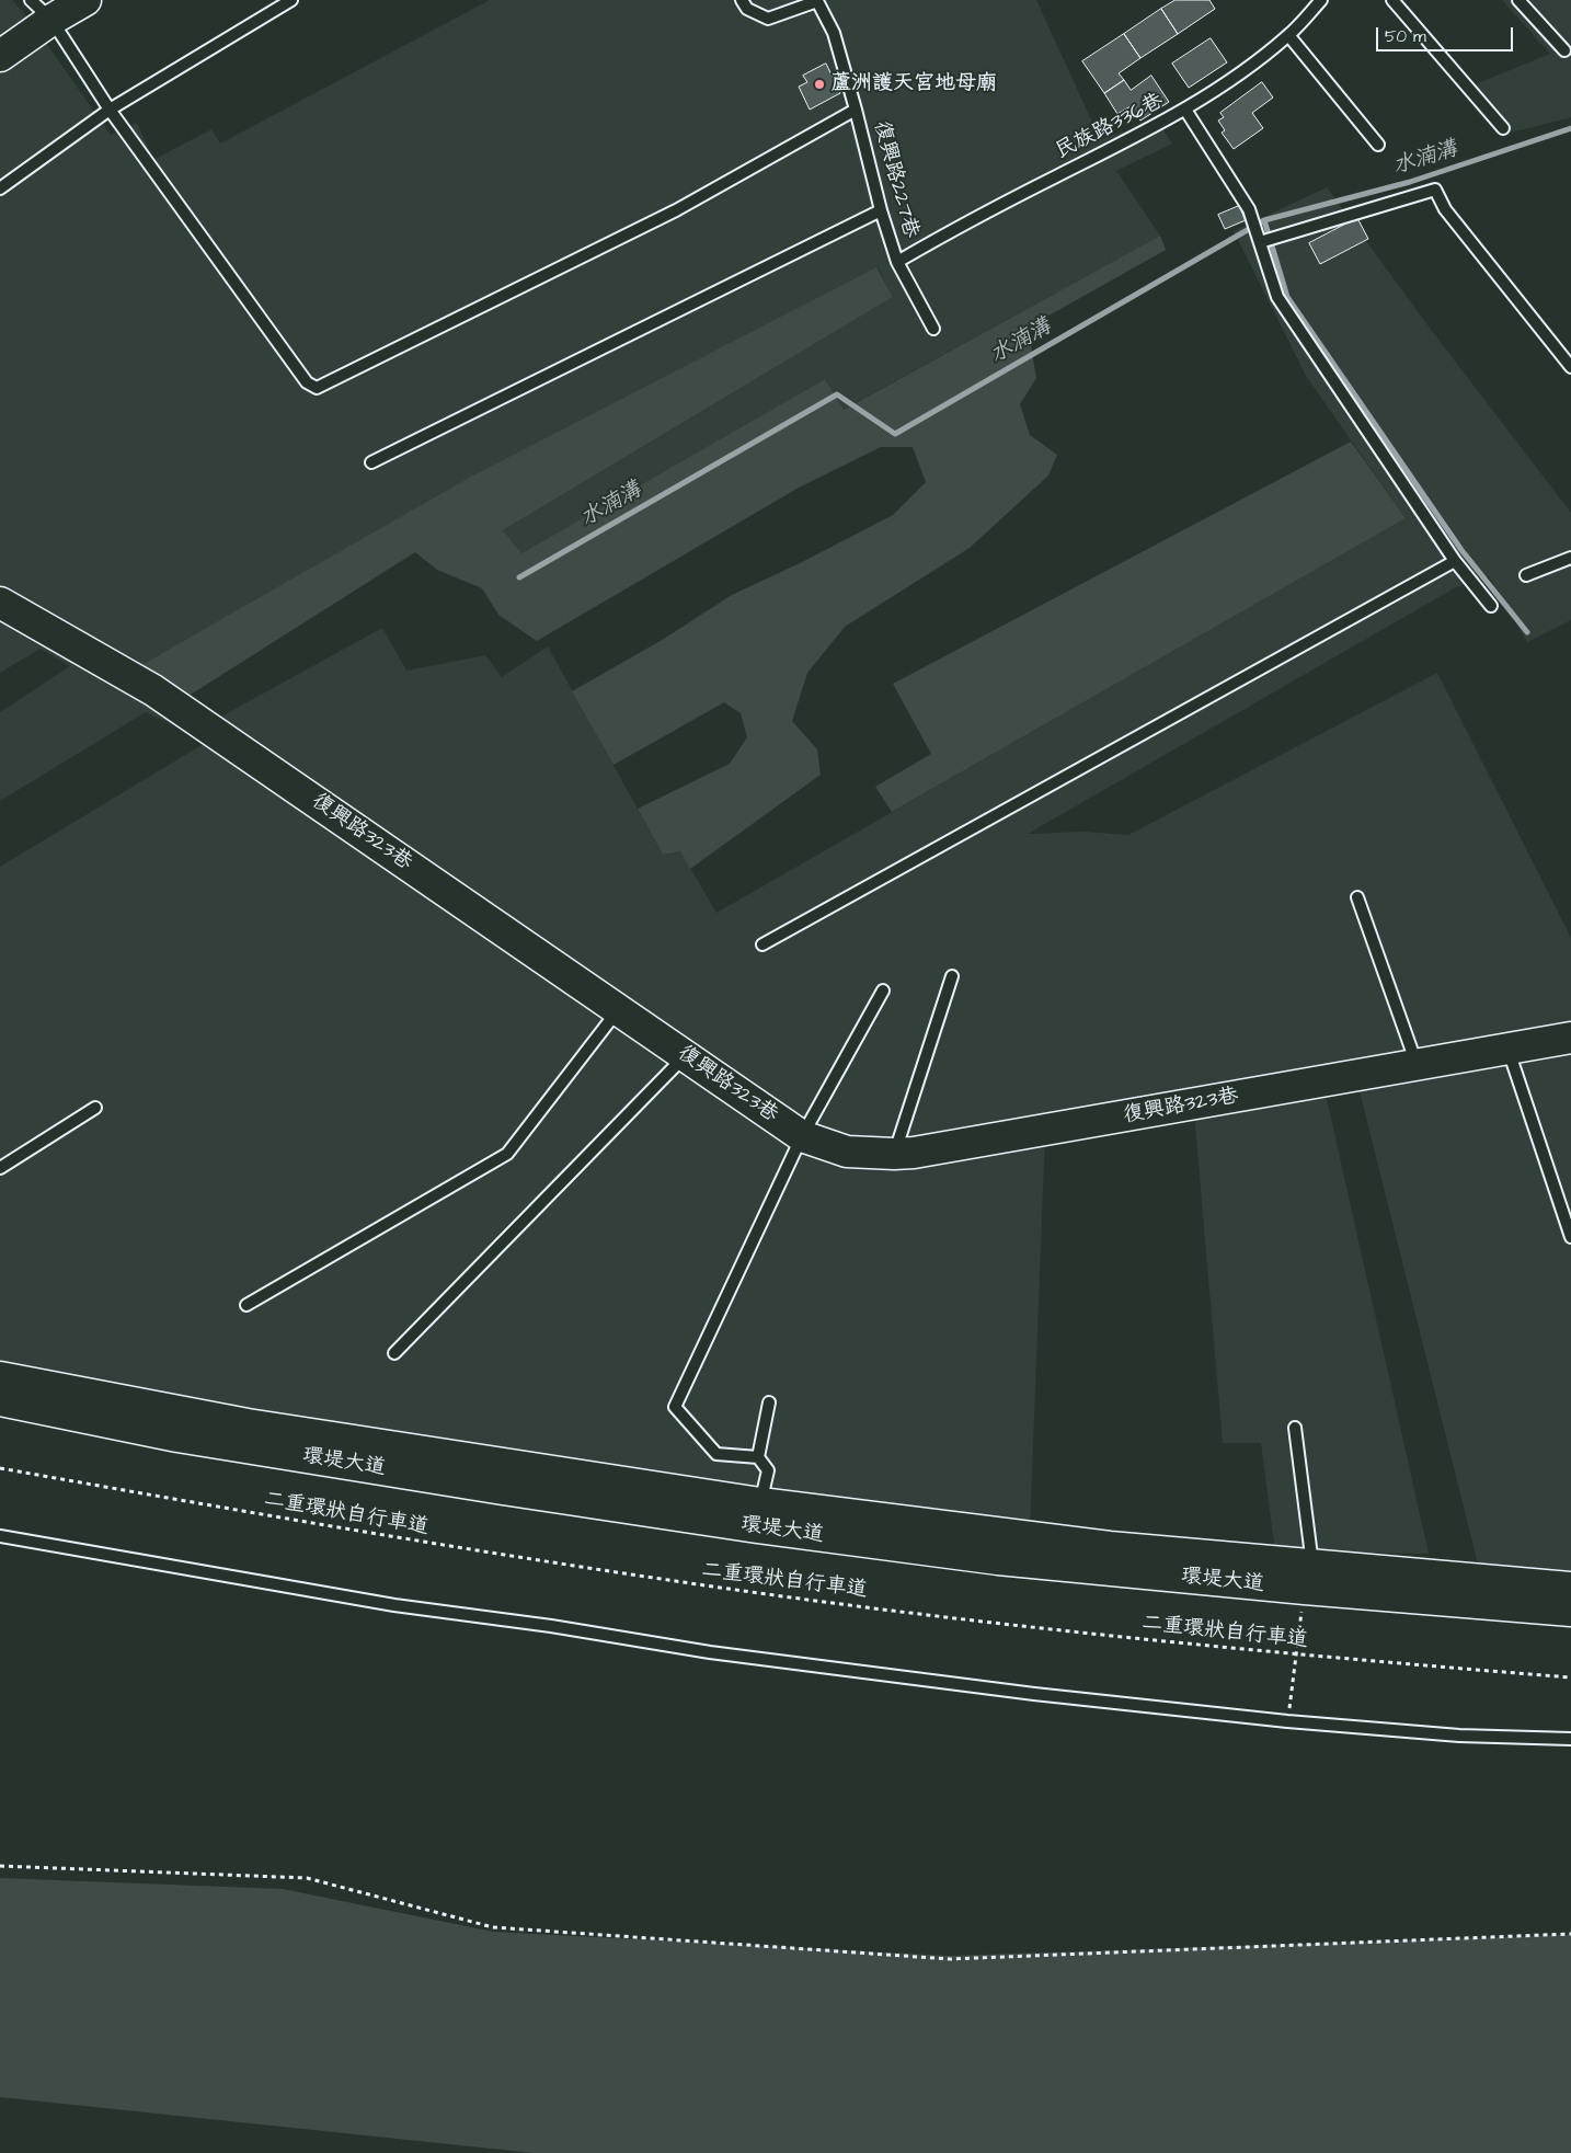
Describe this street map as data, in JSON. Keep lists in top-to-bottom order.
{
  "streets": {
    "street": ["復興路323巷", "環堤大道"],
    "lane": ["民族路336巷", "復興路227巷"],
    "path": ["二重環狀自行車道"]
  },
  "crossings": [
    ["民族路336巷", "復興路227巷"]
  ],
  "water": ["水湳溝"],
  "places": ["蘆洲護天宮地母廟"],
  "scale_bar": "50 m"
}
